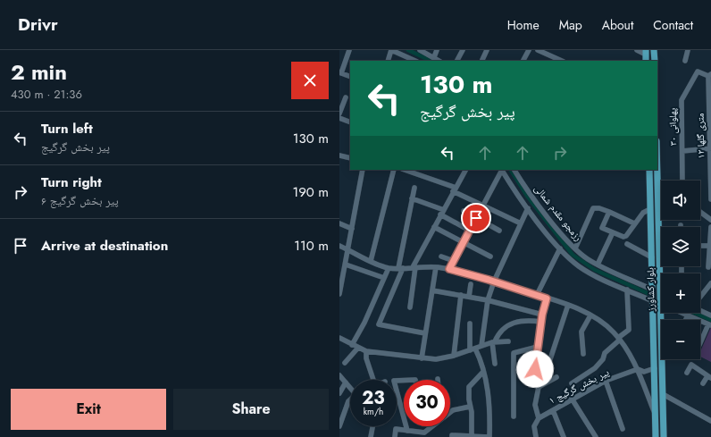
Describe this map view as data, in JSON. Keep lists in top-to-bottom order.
{
  "streets": {
    "main road": ["بلوار کشاورز"],
    "street": [
      "پهلوانی ۳۰",
      "۱۲ متری گلها",
      "رزمجو مقدم شمالی",
      "پیر بخش گرگیج ۱"
    ]
  },
  "crossings": [
    ["پهلوانی ۳۰", "۱۲ متری گلها"],
    ["رزمجو مقدم شمالی", "بلوار کشاورز"],
    ["بلوار کشاورز", "پیر بخش گرگیج ۱"]
  ],
  "page": {
    "header": "Drivr",
    "nav": [
      "Home",
      "Map",
      "About",
      "Contact"
    ],
    "heading": ["2 min", "430 m · 21:36"],
    "turn": ["130 m", "پیر بخش گرگیج"],
    "list": [
      {
        "name": "Turn left",
        "note": "پیر بخش گرگیج",
        "value": "130 m"
      },
      {
        "name": "Turn right",
        "note": "پیر بخش گرگیج ۶",
        "value": "190 m"
      },
      {
        "name": "Arrive at destination",
        "value": "110 m"
      }
    ],
    "map_buttons": ["+", "−"],
    "speed": "23 km/h",
    "limit": "30",
    "buttons": ["Exit", "Share"]
  }
}
